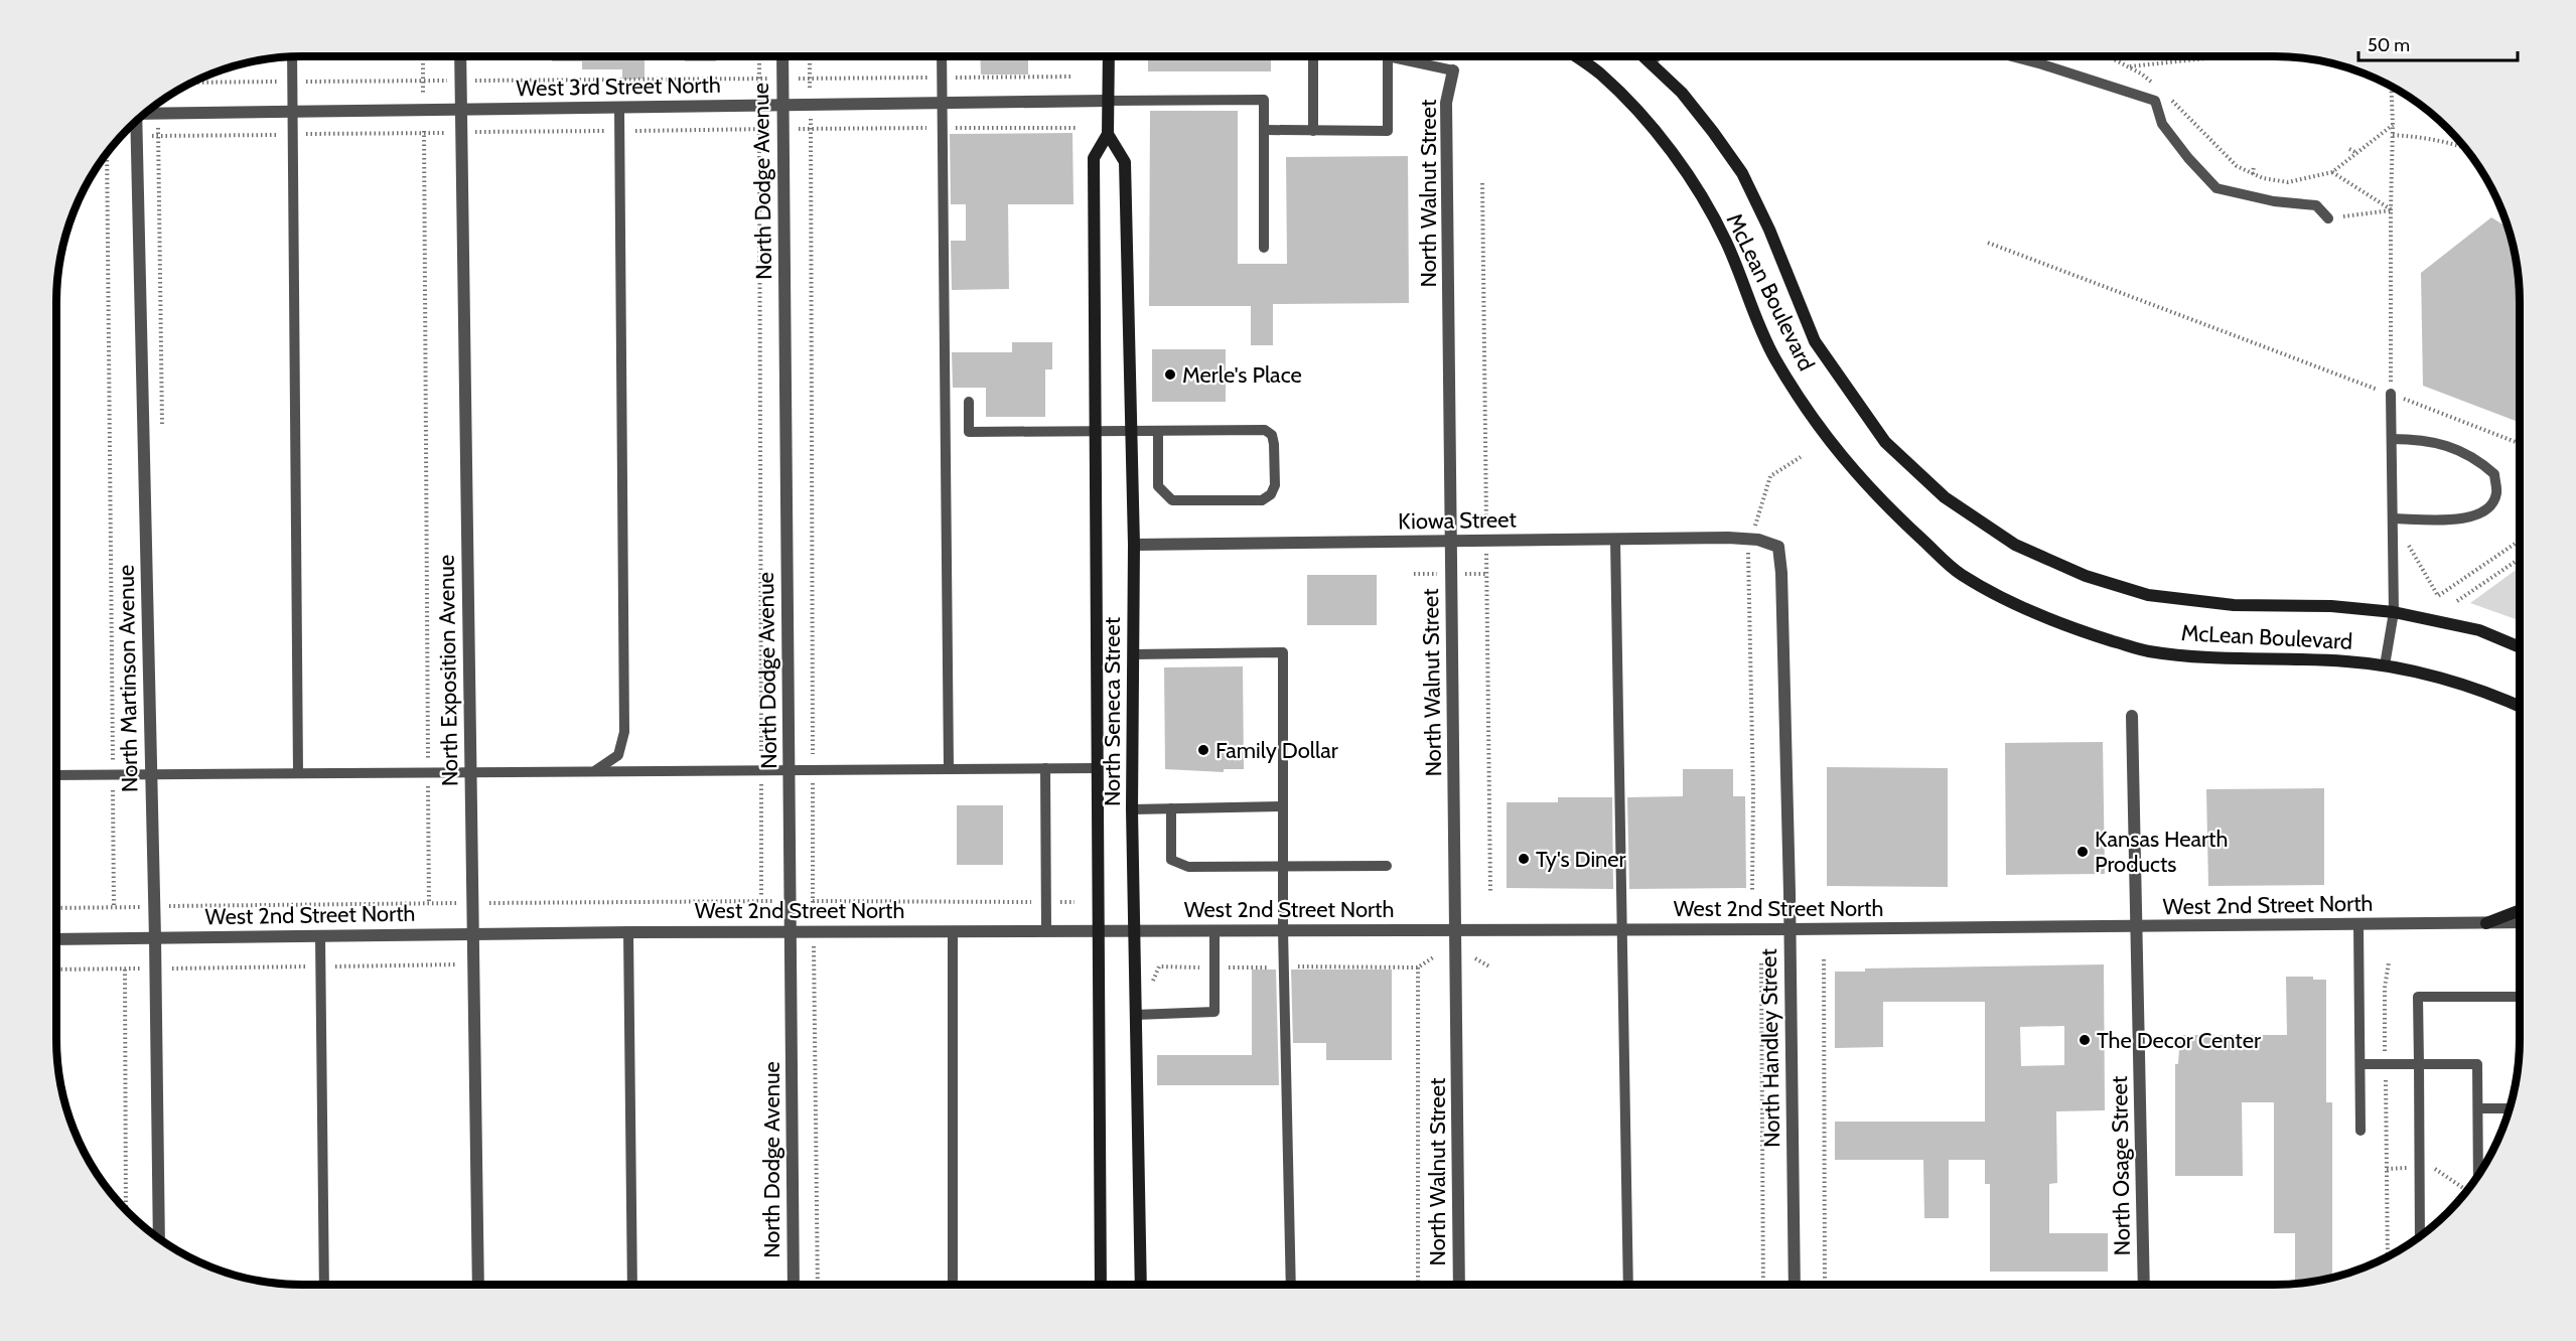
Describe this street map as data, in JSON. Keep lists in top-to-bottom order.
{
  "streets": {
    "main road": ["McLean Boulevard", "North Seneca Street"],
    "street": [
      "West 3rd Street North",
      "North Dodge Avenue",
      "North Walnut Street",
      "Kiowa Street",
      "North Exposition Avenue",
      "North Martinson Avenue",
      "West 2nd Street North",
      "North Handley Street",
      "North Osage Street"
    ]
  },
  "crossings": [
    ["West 3rd Street North", "North Dodge Avenue"],
    ["West 3rd Street North", "North Exposition Avenue"],
    ["West 3rd Street North", "North Seneca Street"],
    ["North Dodge Avenue", "West 2nd Street North"],
    ["North Walnut Street", "Kiowa Street"],
    ["North Walnut Street", "West 2nd Street North"],
    ["Kiowa Street", "North Seneca Street"],
    ["Kiowa Street", "North Handley Street"],
    ["North Exposition Avenue", "West 2nd Street North"],
    ["North Martinson Avenue", "West 2nd Street North"],
    ["North Seneca Street", "West 2nd Street North"],
    ["West 2nd Street North", "North Handley Street"],
    ["West 2nd Street North", "North Osage Street"]
  ],
  "places": [
    "Merle's Place",
    "Family Dollar",
    "Kansas Hearth Products",
    "Ty's Diner",
    "The Decor Center"
  ],
  "scale_bar": "50 m"
}
